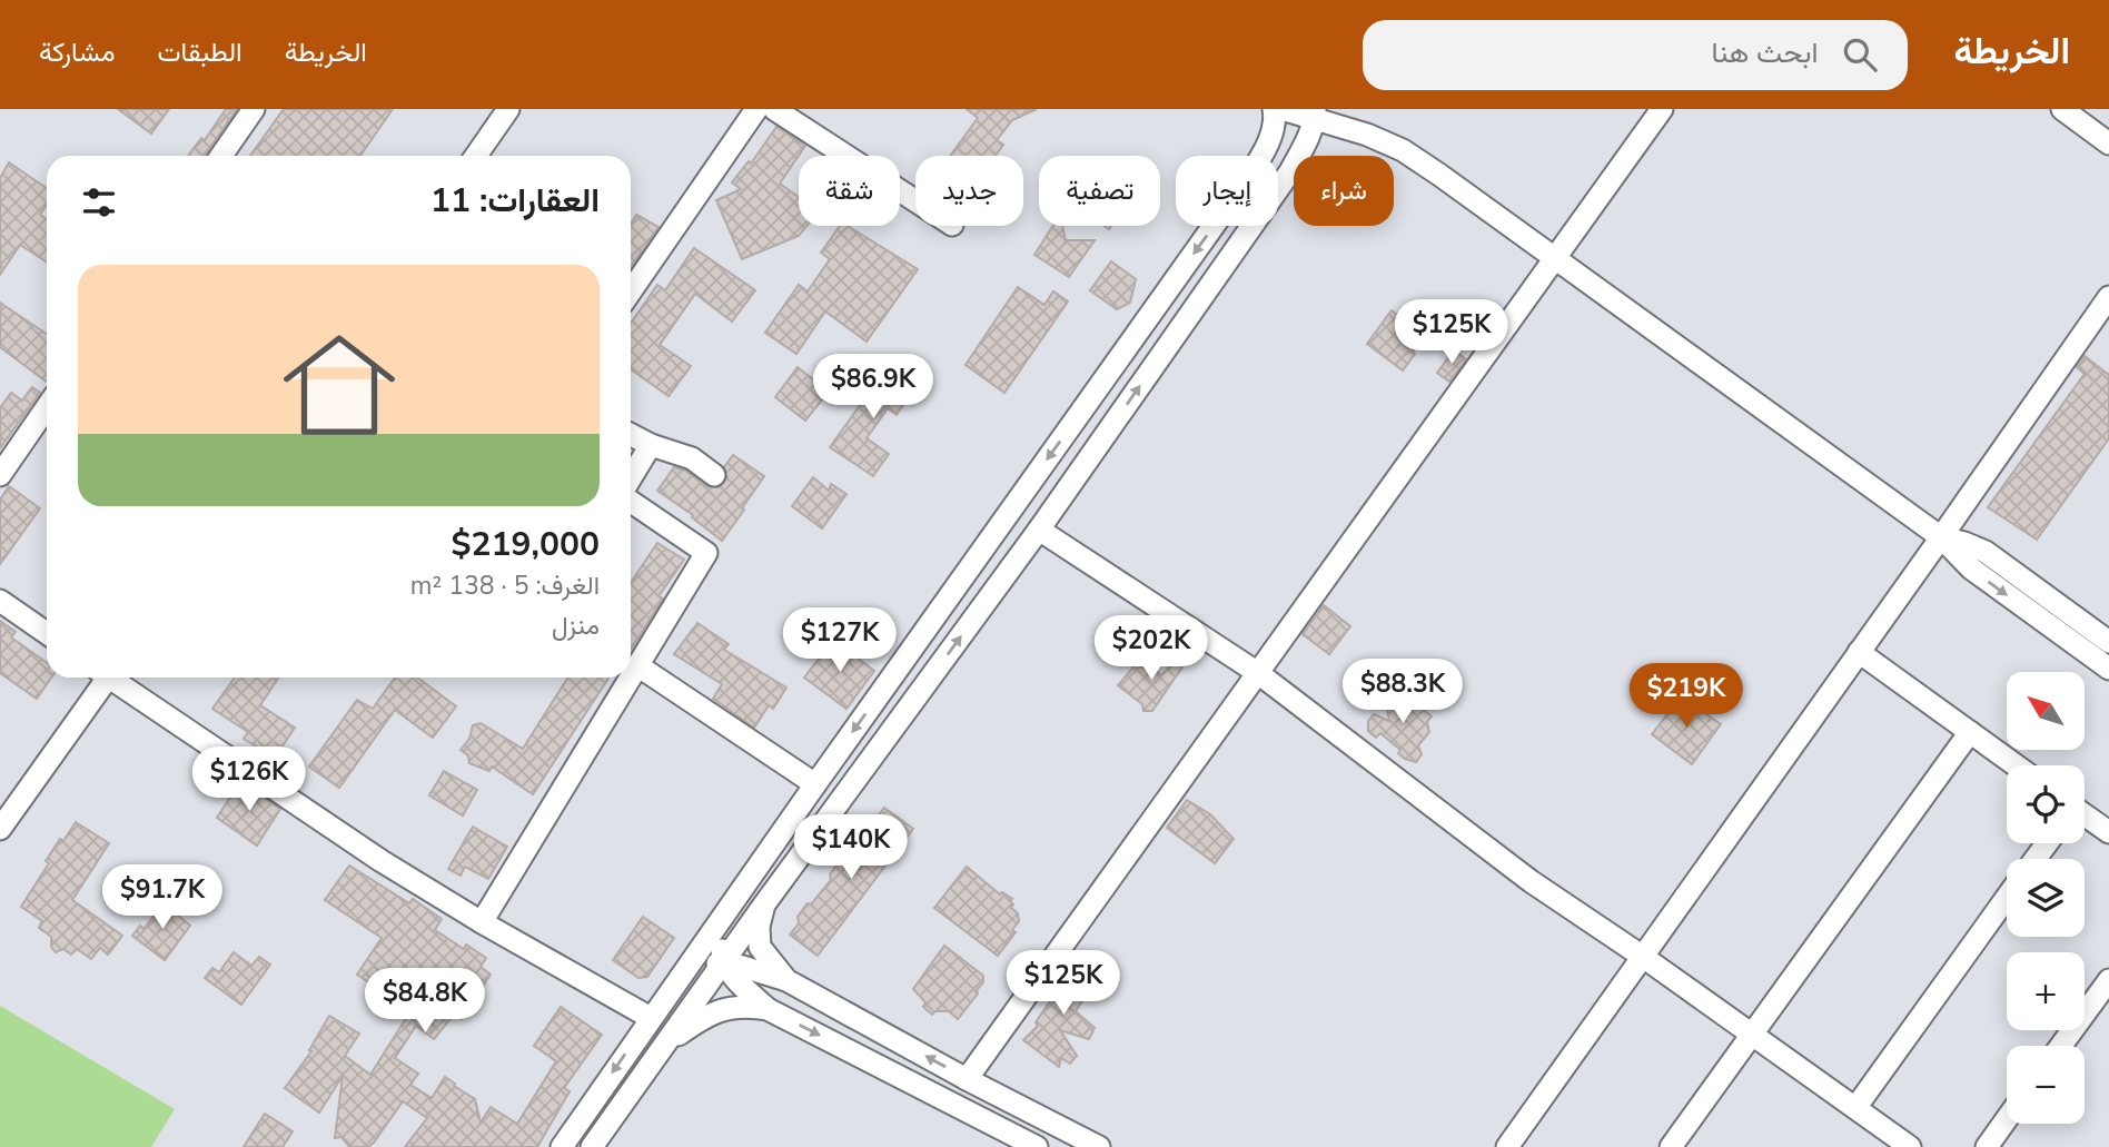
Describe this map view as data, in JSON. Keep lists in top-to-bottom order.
{
  "north": "top left",
  "page": {
    "header": "الخريطة",
    "search": "ابحث هنا",
    "nav": ["الخريطة", "الطبقات", "مشاركة"],
    "chip": [
      "شراء",
      "إيجار",
      "تصفية",
      "جديد",
      "شقة"
    ],
    "heading": "العقارات: 11",
    "list": [
      {
        "name": "$219,000",
        "note": "الغرف: 5 · 138 m² · منزل"
      }
    ],
    "price": [
      "$125K",
      "$86.9K",
      "$127K",
      "$202K",
      "$88.3K",
      "$219K",
      "$126K",
      "$140K",
      "$91.7K",
      "$125K",
      "$84.8K"
    ],
    "map_buttons": ["+", "−"]
  }
}
